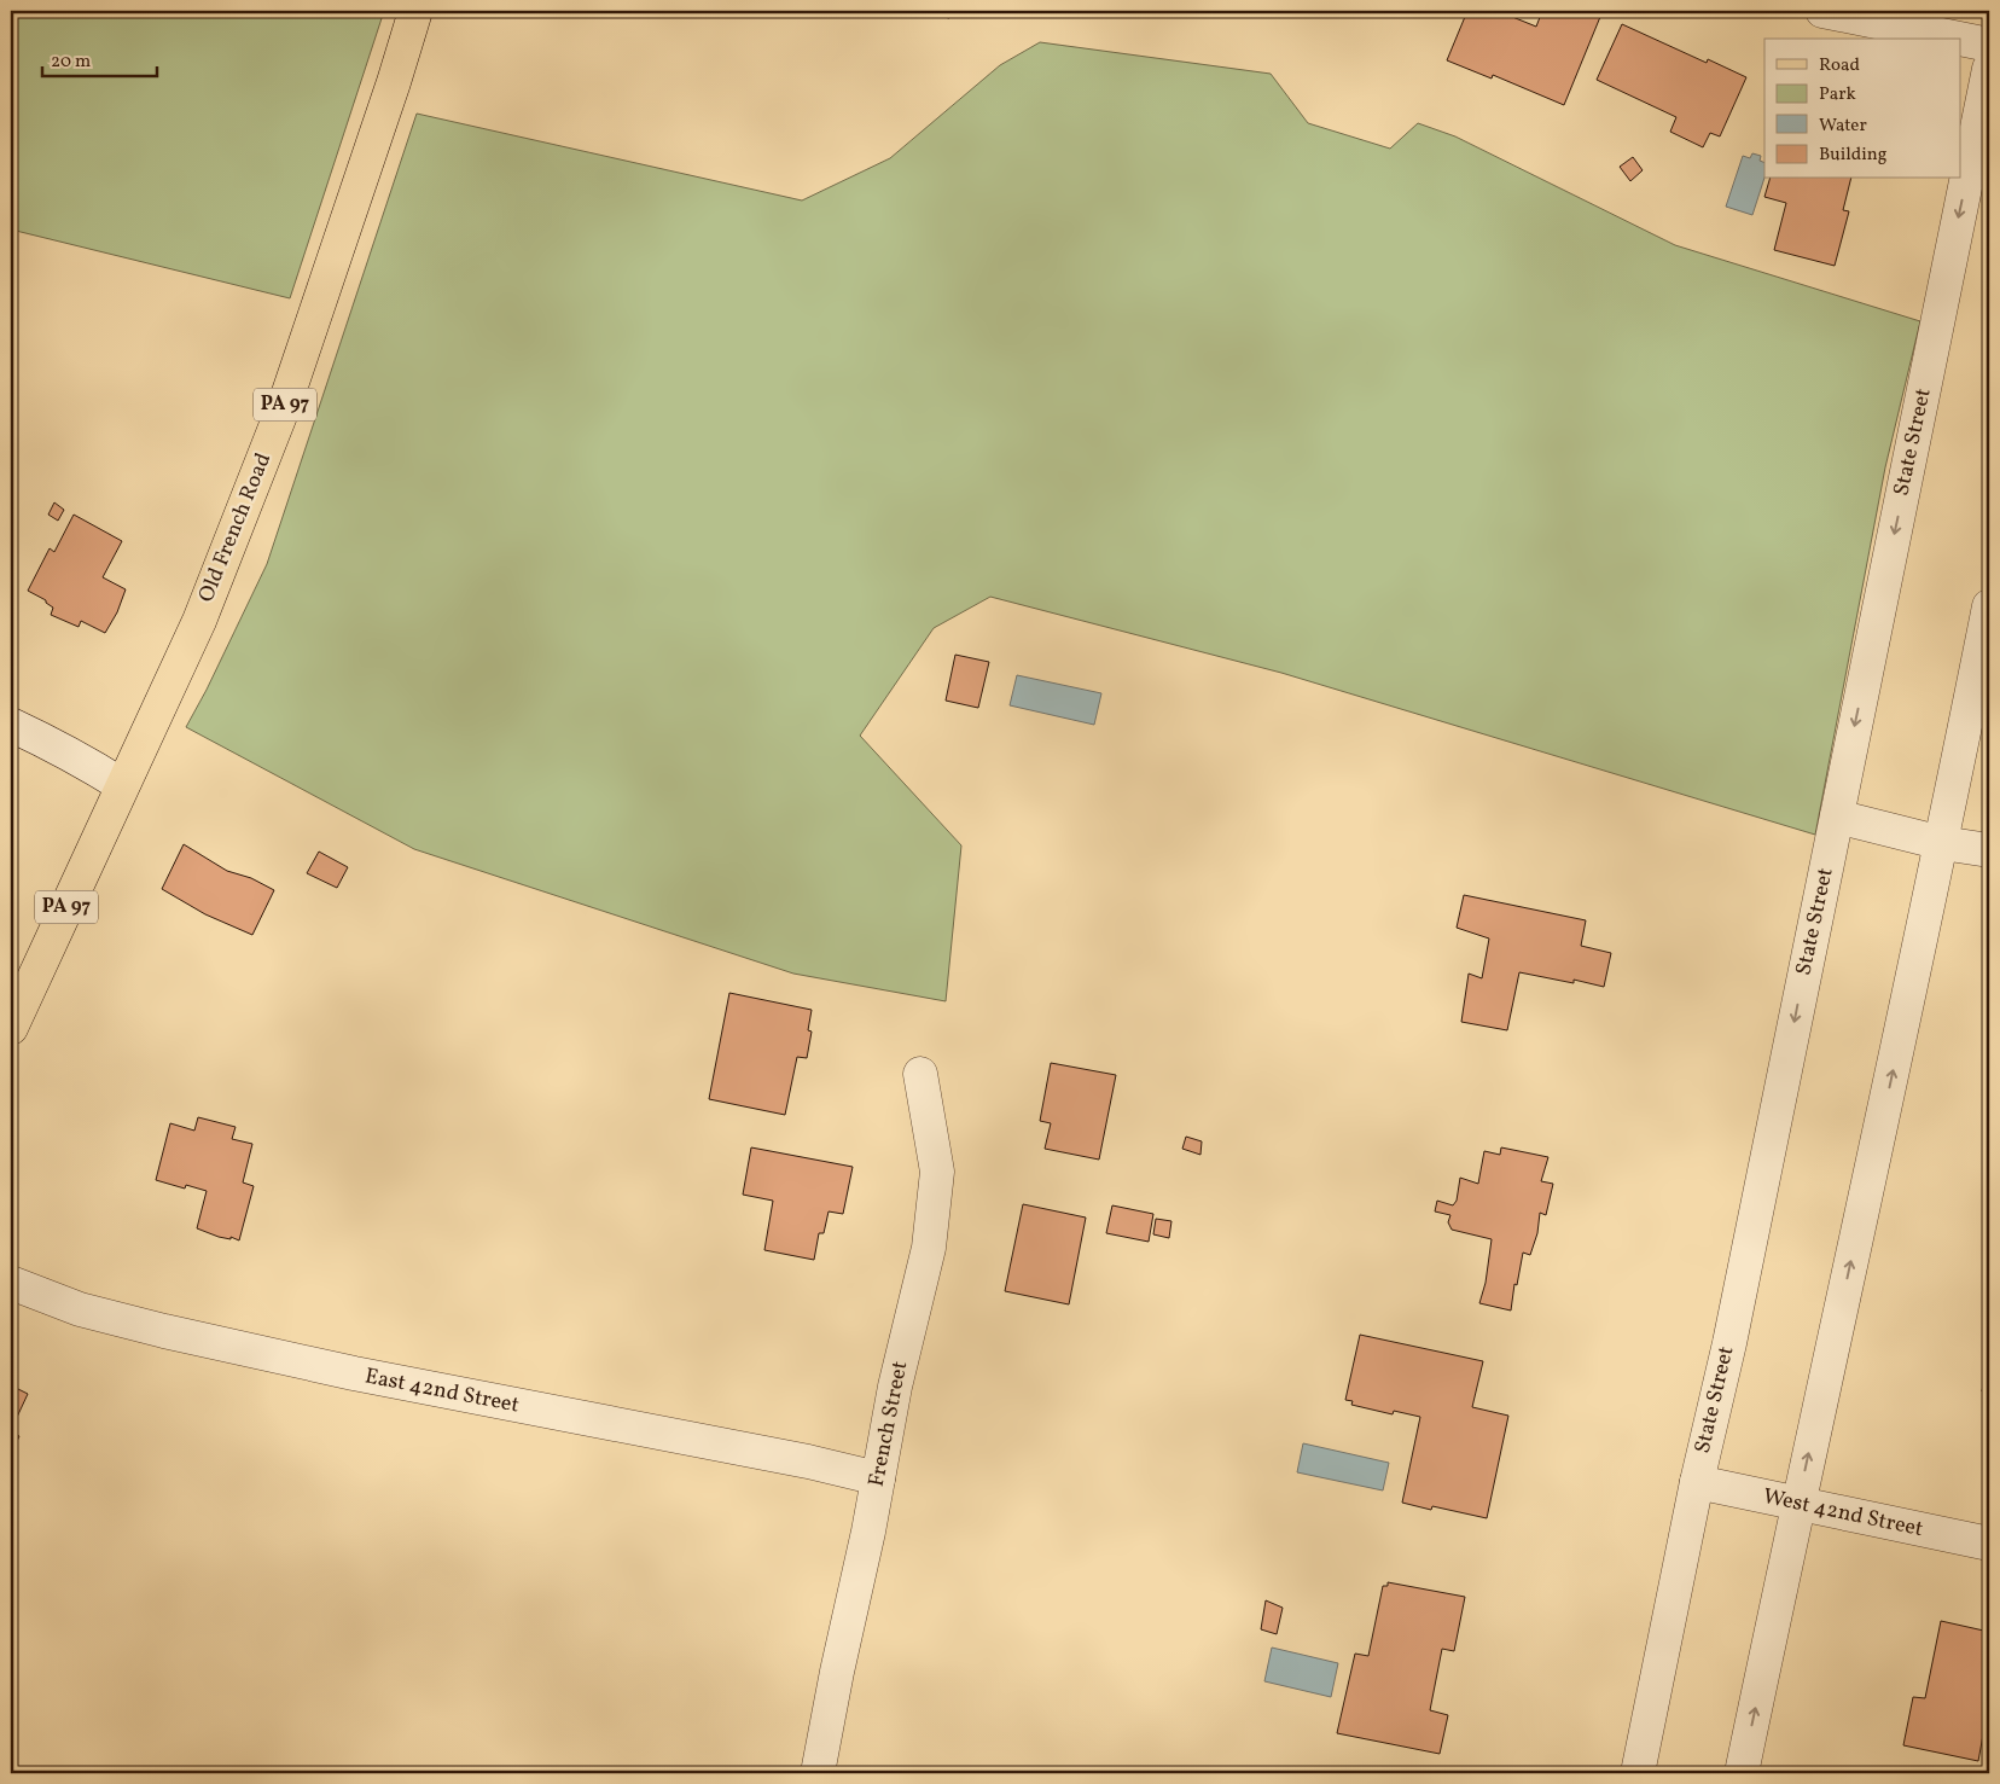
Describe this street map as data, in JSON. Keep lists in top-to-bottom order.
{
  "streets": {
    "main road": ["PA 97", "Old French Road"],
    "street": [
      "State Street",
      "East 42nd Street",
      "French Street",
      "West 42nd Street"
    ]
  },
  "crossings": [
    ["State Street", "West 42nd Street"],
    ["East 42nd Street", "French Street"]
  ],
  "legend": [
    "Road",
    "Park",
    "Water",
    "Building"
  ],
  "scale_bar": "20 m"
}
